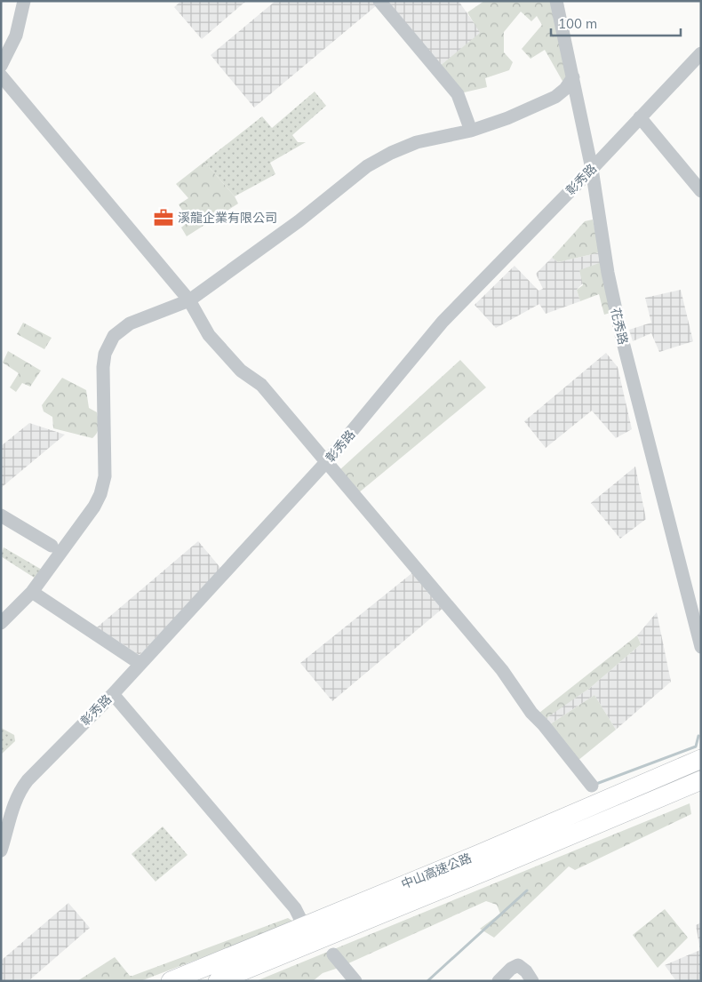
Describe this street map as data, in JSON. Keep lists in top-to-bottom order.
{
  "streets": {
    "highway": ["中山高速公路"],
    "street": ["彰秀路", "花秀路"]
  },
  "crossings": [
    ["彰秀路", "花秀路"]
  ],
  "places": {
    "office": ["溪龍企業有限公司"]
  },
  "scale_bar": "100 m"
}
